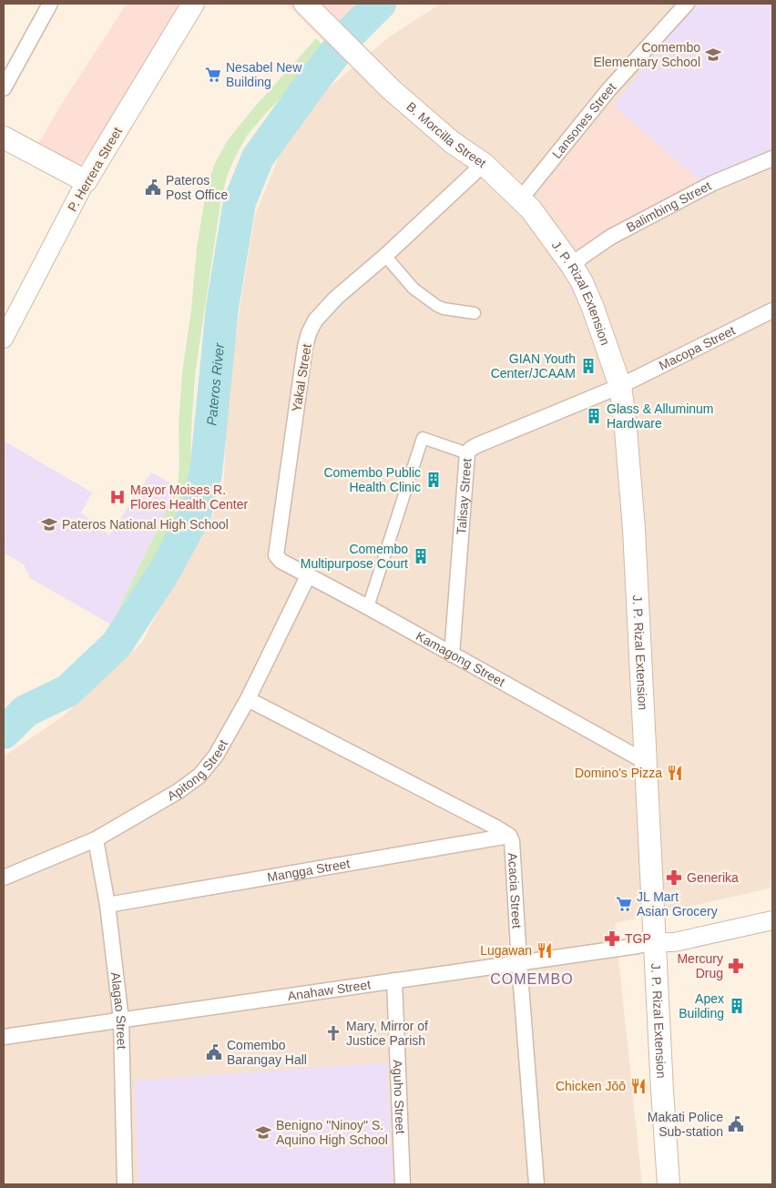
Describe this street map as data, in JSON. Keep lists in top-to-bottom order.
{
  "streets": {
    "main road": ["B. Morcilla Street", "P. Herrera Street", "J. P. Rizal Extension"],
    "street": [
      "Lansones Street",
      "Balimbing Street",
      "Macopa Street",
      "Yakal Street",
      "Talisay Street",
      "Kamagong Street",
      "Apitong Street",
      "Mangga Street",
      "Acacia Street",
      "Anahaw Street",
      "Alagao Street",
      "Aguho Street"
    ]
  },
  "crossings": [
    ["Lansones Street", "J. P. Rizal Extension"],
    ["B. Morcilla Street", "J. P. Rizal Extension"],
    ["B. Morcilla Street", "Yakal Street"],
    ["Balimbing Street", "J. P. Rizal Extension"],
    ["J. P. Rizal Extension", "Macopa Street"],
    ["J. P. Rizal Extension", "Yakal Street"],
    ["J. P. Rizal Extension", "Talisay Street"],
    ["J. P. Rizal Extension", "Kamagong Street"],
    ["J. P. Rizal Extension", "Anahaw Street"],
    ["Macopa Street", "Talisay Street"],
    ["Yakal Street", "Kamagong Street"],
    ["Talisay Street", "Kamagong Street"],
    ["Kamagong Street", "Apitong Street"],
    ["Apitong Street", "Acacia Street"],
    ["Apitong Street", "Alagao Street"],
    ["Mangga Street", "Acacia Street"],
    ["Mangga Street", "Alagao Street"],
    ["Acacia Street", "Anahaw Street"],
    ["Anahaw Street", "Alagao Street"],
    ["Anahaw Street", "Aguho Street"]
  ],
  "districts": ["COMEMBO"],
  "water": ["Pateros River"],
  "places": {
    "school or university": ["Comembo Elementary School", "Pateros National High School", "Benigno \"Ninoy\" S. Aquino High School"],
    "supermarket": ["Nesabel New Building", "JL Mart Asian Grocery"],
    "public building": ["Pateros Post Office", "Comembo Barangay Hall", "Makati Police Sub-station"],
    "building": [
      "GIAN Youth Center/JCAAM",
      "Glass & Alluminum Hardware",
      "Comembo Public Health Clinic",
      "Comembo Multipurpose Court",
      "Apex Building"
    ],
    "hospital": ["Mayor Moises R. Flores Health Center"],
    "restaurant": ["Domino's Pizza", "Lugawan", "Chicken Jōō"],
    "pharmacy": ["Generika", "TGP", "Mercury Drug"],
    "church": ["Mary, Mirror of Justice Parish"]
  }
}
